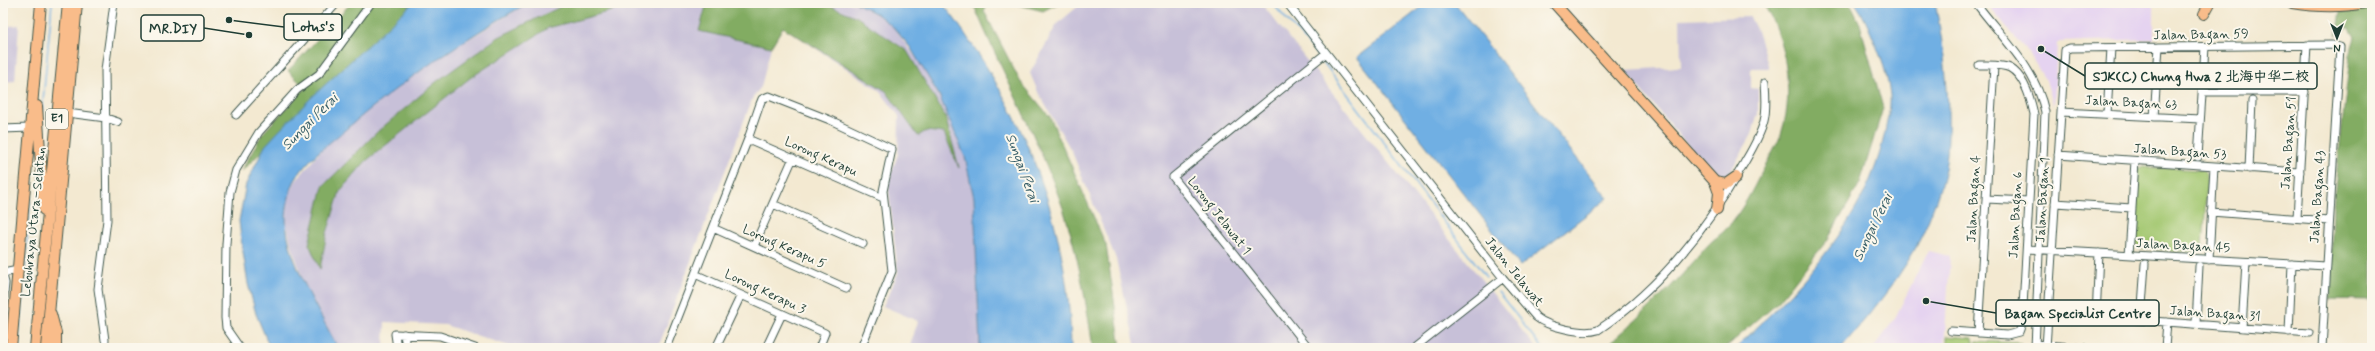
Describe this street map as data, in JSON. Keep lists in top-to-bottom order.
{
  "streets": {
    "highway": ["E1", "Lebuhraya Utara–Selatan"],
    "street": [
      "Jalan Bagan 59",
      "Jalan Bagan 63",
      "Jalan Bagan 51",
      "Jalan Bagan 53",
      "Lorong Kerapu",
      "Jalan Bagan 43",
      "Jalan Bagan 4",
      "Jalan Bagan 1",
      "Jalan Bagan 6",
      "Lorong Jelawat 1",
      "Jalan Bagan 45",
      "Lorong Kerapu 5",
      "Jalan Jelawat",
      "Lorong Kerapu 3",
      "Jalan Bagan 31"
    ]
  },
  "crossings": [
    ["Jalan Bagan 59", "Jalan Bagan 51"],
    ["Jalan Bagan 59", "Jalan Bagan 43"],
    ["Jalan Bagan 59", "Jalan Bagan 1"],
    ["Jalan Bagan 63", "Jalan Bagan 1"],
    ["Jalan Bagan 51", "Jalan Bagan 53"],
    ["Jalan Bagan 53", "Jalan Bagan 1"],
    ["Jalan Bagan 43", "Jalan Bagan 45"],
    ["Jalan Bagan 4", "Jalan Bagan 6"],
    ["Jalan Bagan 1", "Jalan Bagan 45"],
    ["Jalan Bagan 1", "Jalan Bagan 31"],
    ["Jalan Bagan 6", "Jalan Bagan 45"],
    ["Lorong Jelawat 1", "Jalan Jelawat"]
  ],
  "water": ["Sungai Perai"],
  "places": [
    "Lotus's",
    "MR.DIY",
    "SJK(C) Chung Hwa 2 北海中华二校",
    "Bagan Specialist Centre"
  ],
  "north": "bottom"
}
